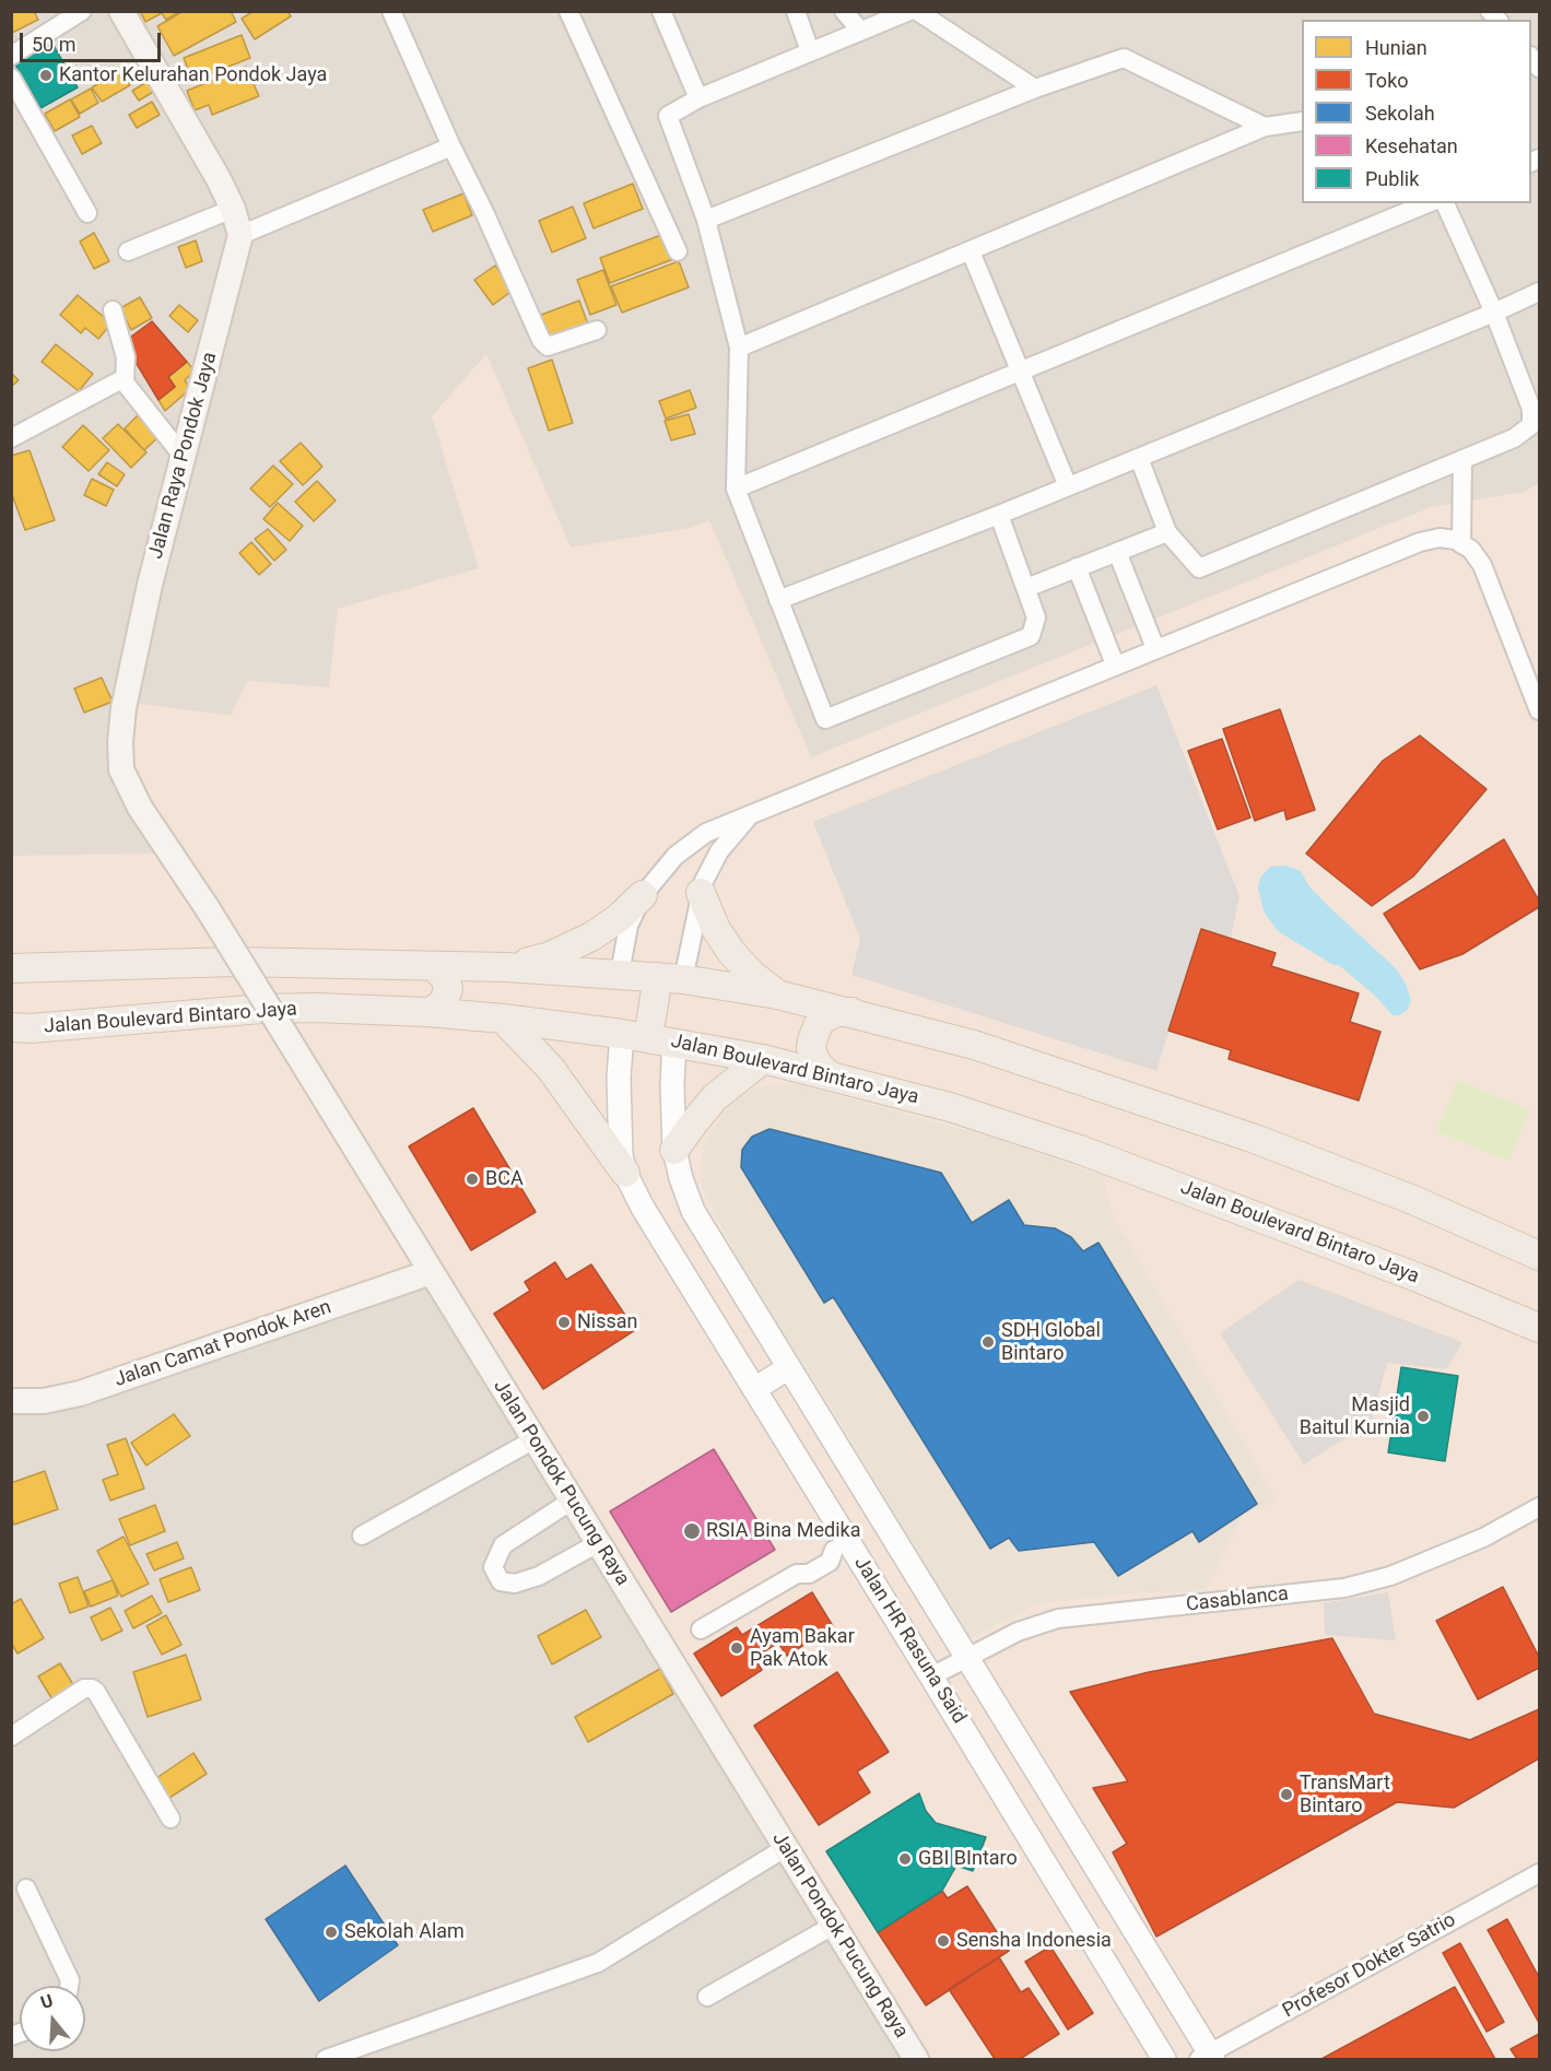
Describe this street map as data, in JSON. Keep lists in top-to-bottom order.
{
  "streets": {
    "main road": [
      "Jalan Raya Pondok Jaya",
      "Jalan Boulevard Bintaro Jaya",
      "Jalan Camat Pondok Aren",
      "Jalan Pondok Pucung Raya"
    ],
    "street": ["Casablanca", "Jalan HR Rasuna Said", "Profesor Dokter Satrio"]
  },
  "crossings": [
    ["Jalan Raya Pondok Jaya", "Jalan Pondok Pucung Raya"],
    ["Jalan Boulevard Bintaro Jaya", "Jalan HR Rasuna Said"],
    ["Jalan Camat Pondok Aren", "Jalan Pondok Pucung Raya"],
    ["Casablanca", "Jalan HR Rasuna Said"],
    ["Jalan HR Rasuna Said", "Profesor Dokter Satrio"]
  ],
  "places": [
    "Kantor Kelurahan Pondok Jaya",
    "BCA",
    "Nissan",
    "SDH Global Bintaro",
    "Masjid Baitul Kurnia",
    "RSIA Bina Medika",
    "Ayam Bakar Pak Atok",
    "TransMart Bintaro",
    "GBI BIntaro",
    "Sekolah Alam",
    "Sensha Indonesia"
  ],
  "legend": [
    "Hunian",
    "Toko",
    "Sekolah",
    "Kesehatan",
    "Publik"
  ],
  "scale_bar": "50 m",
  "north": "top"
}
